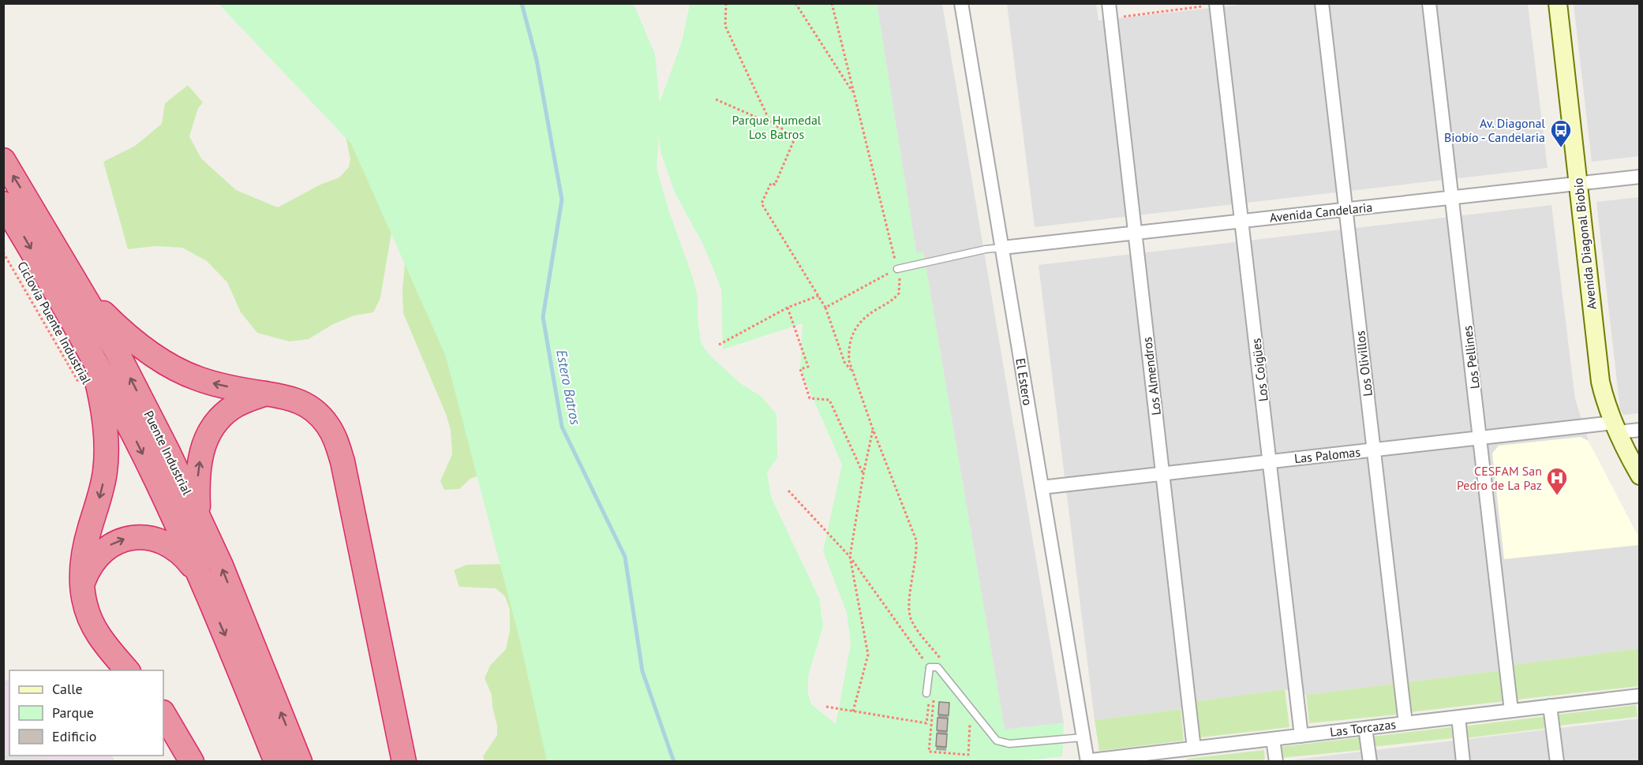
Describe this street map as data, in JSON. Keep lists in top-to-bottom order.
{
  "streets": {
    "highway": ["Puente Industrial"],
    "main road": ["Avenida Diagonal Biobío"],
    "street": [
      "Avenida Candelaria",
      "Los Pellines",
      "Los Olivillos",
      "Los Coigües",
      "Los Almendros",
      "El Estero",
      "Las Palomas",
      "Las Torcazas"
    ],
    "path": ["Ciclovía Puente Industrial"]
  },
  "crossings": [
    ["Avenida Candelaria", "Avenida Diagonal Biobío"],
    ["Avenida Candelaria", "Los Pellines"],
    ["Avenida Candelaria", "Los Olivillos"],
    ["Avenida Candelaria", "Los Coigües"],
    ["Avenida Candelaria", "Los Almendros"],
    ["Avenida Candelaria", "El Estero"],
    ["Avenida Diagonal Biobío", "Las Palomas"],
    ["Los Pellines", "Las Palomas"],
    ["Los Pellines", "Las Torcazas"],
    ["Los Olivillos", "Las Palomas"],
    ["Los Olivillos", "Las Torcazas"],
    ["Los Coigües", "Las Palomas"],
    ["Los Coigües", "Las Torcazas"],
    ["Los Almendros", "Las Palomas"],
    ["Los Almendros", "Las Torcazas"],
    ["El Estero", "Las Palomas"],
    ["El Estero", "Las Torcazas"]
  ],
  "water": ["Estero Batros"],
  "parks": ["Parque Humedal Los Batros"],
  "places": {
    "bus stop": ["Av. Diagonal Biobío - Candelaria"],
    "hospital": ["CESFAM San Pedro de La Paz"]
  },
  "legend": ["Calle", "Parque", "Edificio"]
}
